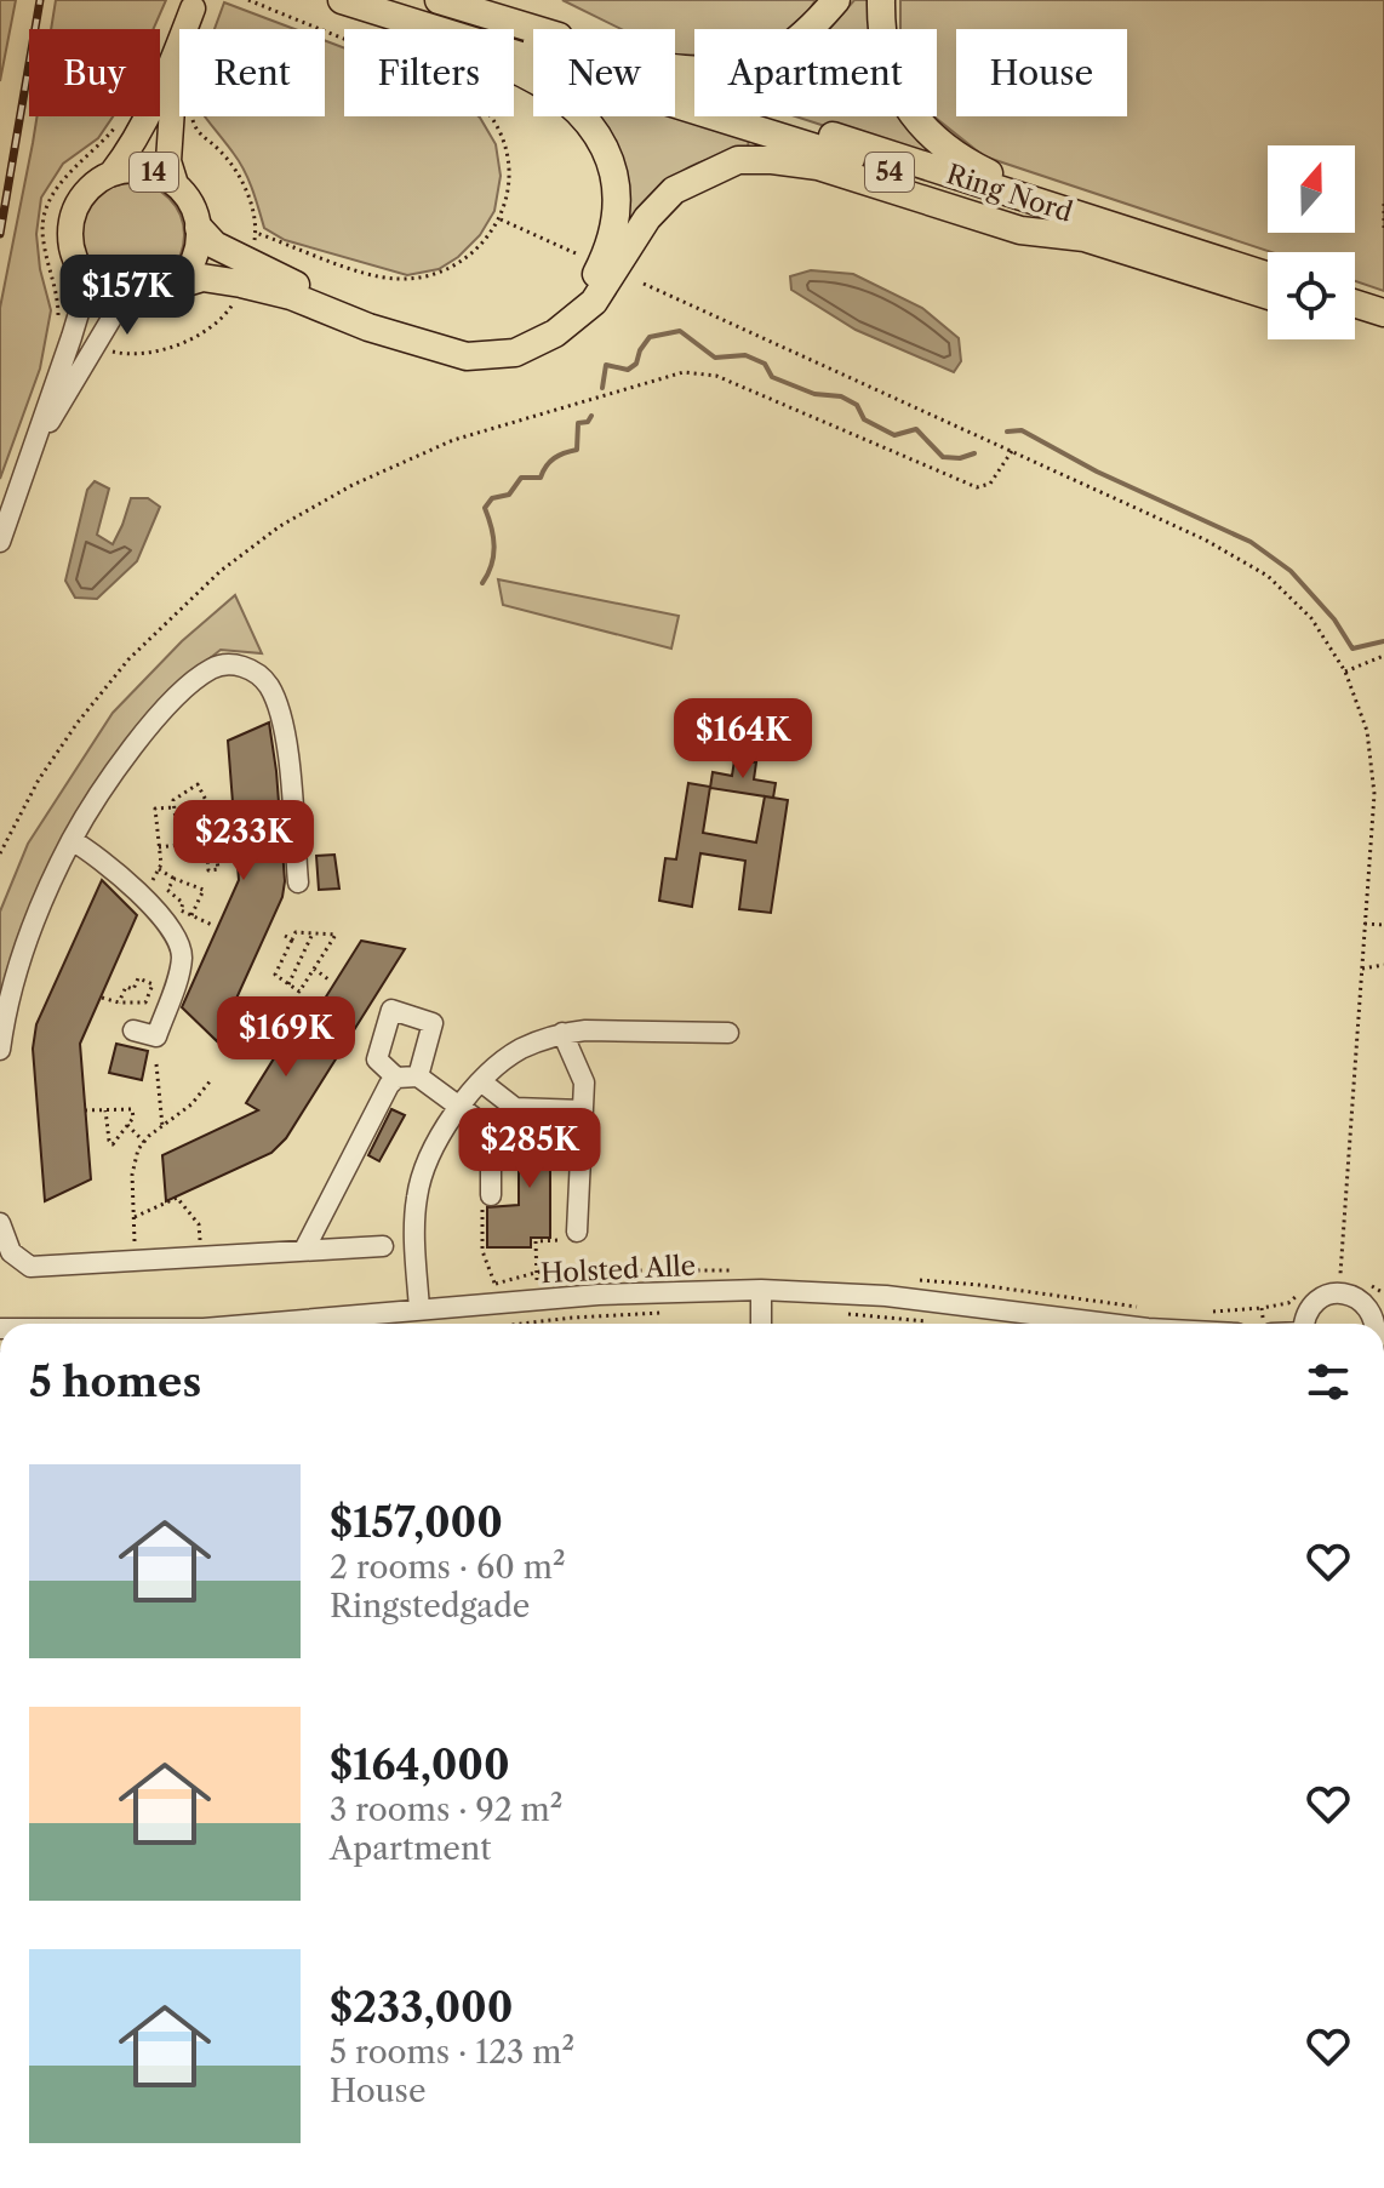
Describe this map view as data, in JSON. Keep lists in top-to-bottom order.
{
  "streets": {
    "highway": ["54", "Ring Nord"],
    "main road": ["14"],
    "street": ["Holsted Alle"]
  },
  "north": "top",
  "page": {
    "chip": [
      "Buy",
      "Rent",
      "Filters",
      "New",
      "Apartment",
      "House"
    ],
    "price": [
      "$157K",
      "$164K",
      "$233K",
      "$169K",
      "$285K"
    ],
    "heading": "5 homes",
    "list": [
      {
        "name": "$157,000",
        "note": "2 rooms · 60 m² · Ringstedgade"
      },
      {
        "name": "$164,000",
        "note": "3 rooms · 92 m² · Apartment"
      },
      {
        "name": "$233,000",
        "note": "5 rooms · 123 m² · House"
      }
    ]
  }
}
